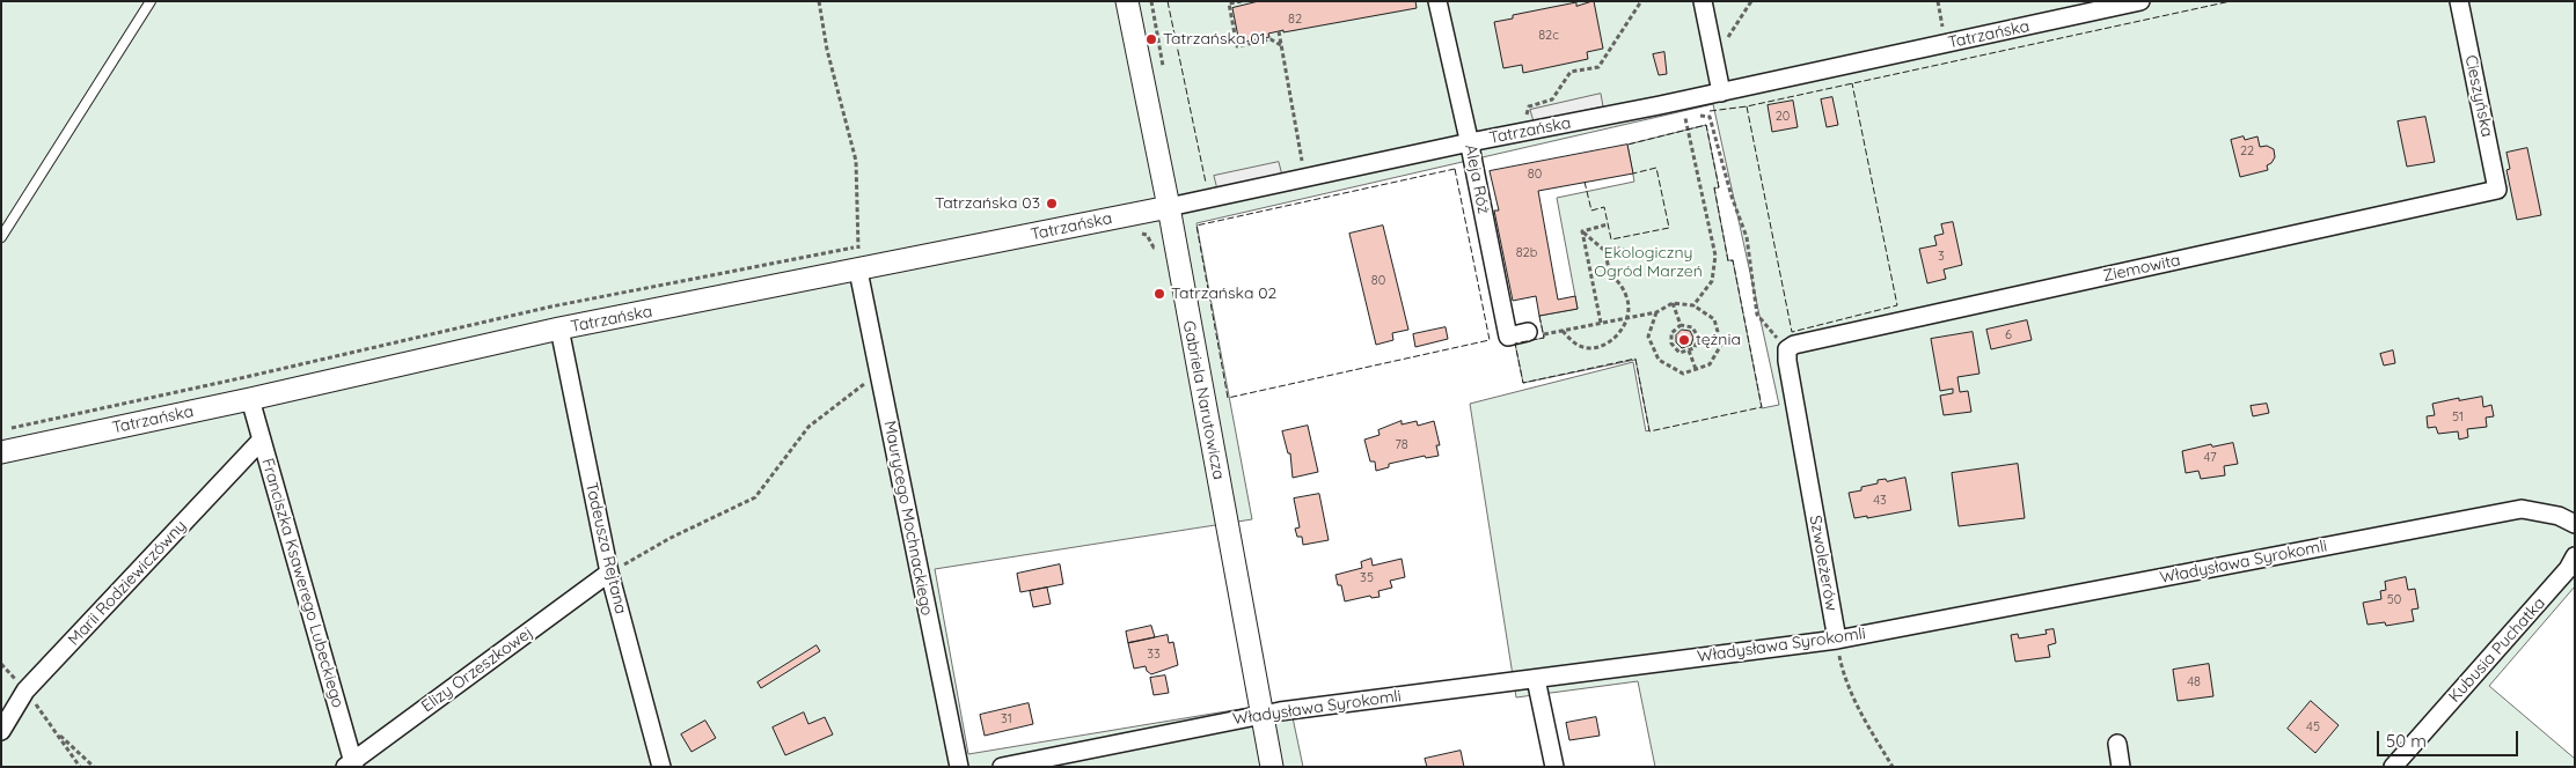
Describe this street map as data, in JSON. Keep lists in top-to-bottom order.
{
  "streets": {
    "street": [
      "Tatrzańska",
      "Cieszyńska",
      "Aleja Róż",
      "Ziemowita",
      "Gabriela Narutowicza",
      "Maurycego Mochnackiego",
      "Tadeusza Rejtana",
      "Władysława Syrokomli",
      "Szwoleżerów",
      "Marii Rodziewiczówny",
      "Franciszka Ksawerego Lubeckiego",
      "Kubusia Puchatka",
      "Elizy Orzeszkowej"
    ]
  },
  "crossings": [
    ["Tatrzańska", "Aleja Róż"],
    ["Tatrzańska", "Gabriela Narutowicza"],
    ["Tatrzańska", "Maurycego Mochnackiego"],
    ["Tatrzańska", "Tadeusza Rejtana"],
    ["Tatrzańska", "Franciszka Ksawerego Lubeckiego"],
    ["Cieszyńska", "Ziemowita"],
    ["Ziemowita", "Szwoleżerów"],
    ["Gabriela Narutowicza", "Władysława Syrokomli"],
    ["Tadeusza Rejtana", "Elizy Orzeszkowej"],
    ["Władysława Syrokomli", "Szwoleżerów"],
    ["Marii Rodziewiczówny", "Franciszka Ksawerego Lubeckiego"],
    ["Franciszka Ksawerego Lubeckiego", "Elizy Orzeszkowej"]
  ],
  "parks": ["Ekologiczny Ogród Marzeń"],
  "places": [
    "Tatrzańska 01",
    "Tatrzańska 03",
    "Tatrzańska 02",
    "tężnia"
  ],
  "house_numbers": [
    "82",
    "82c",
    "20",
    "22",
    "80",
    "82b",
    "3",
    "80",
    "6",
    "51",
    "78",
    "47",
    "43",
    "35",
    "50",
    "33",
    "48",
    "31",
    "45"
  ],
  "scale_bar": "50 m"
}
